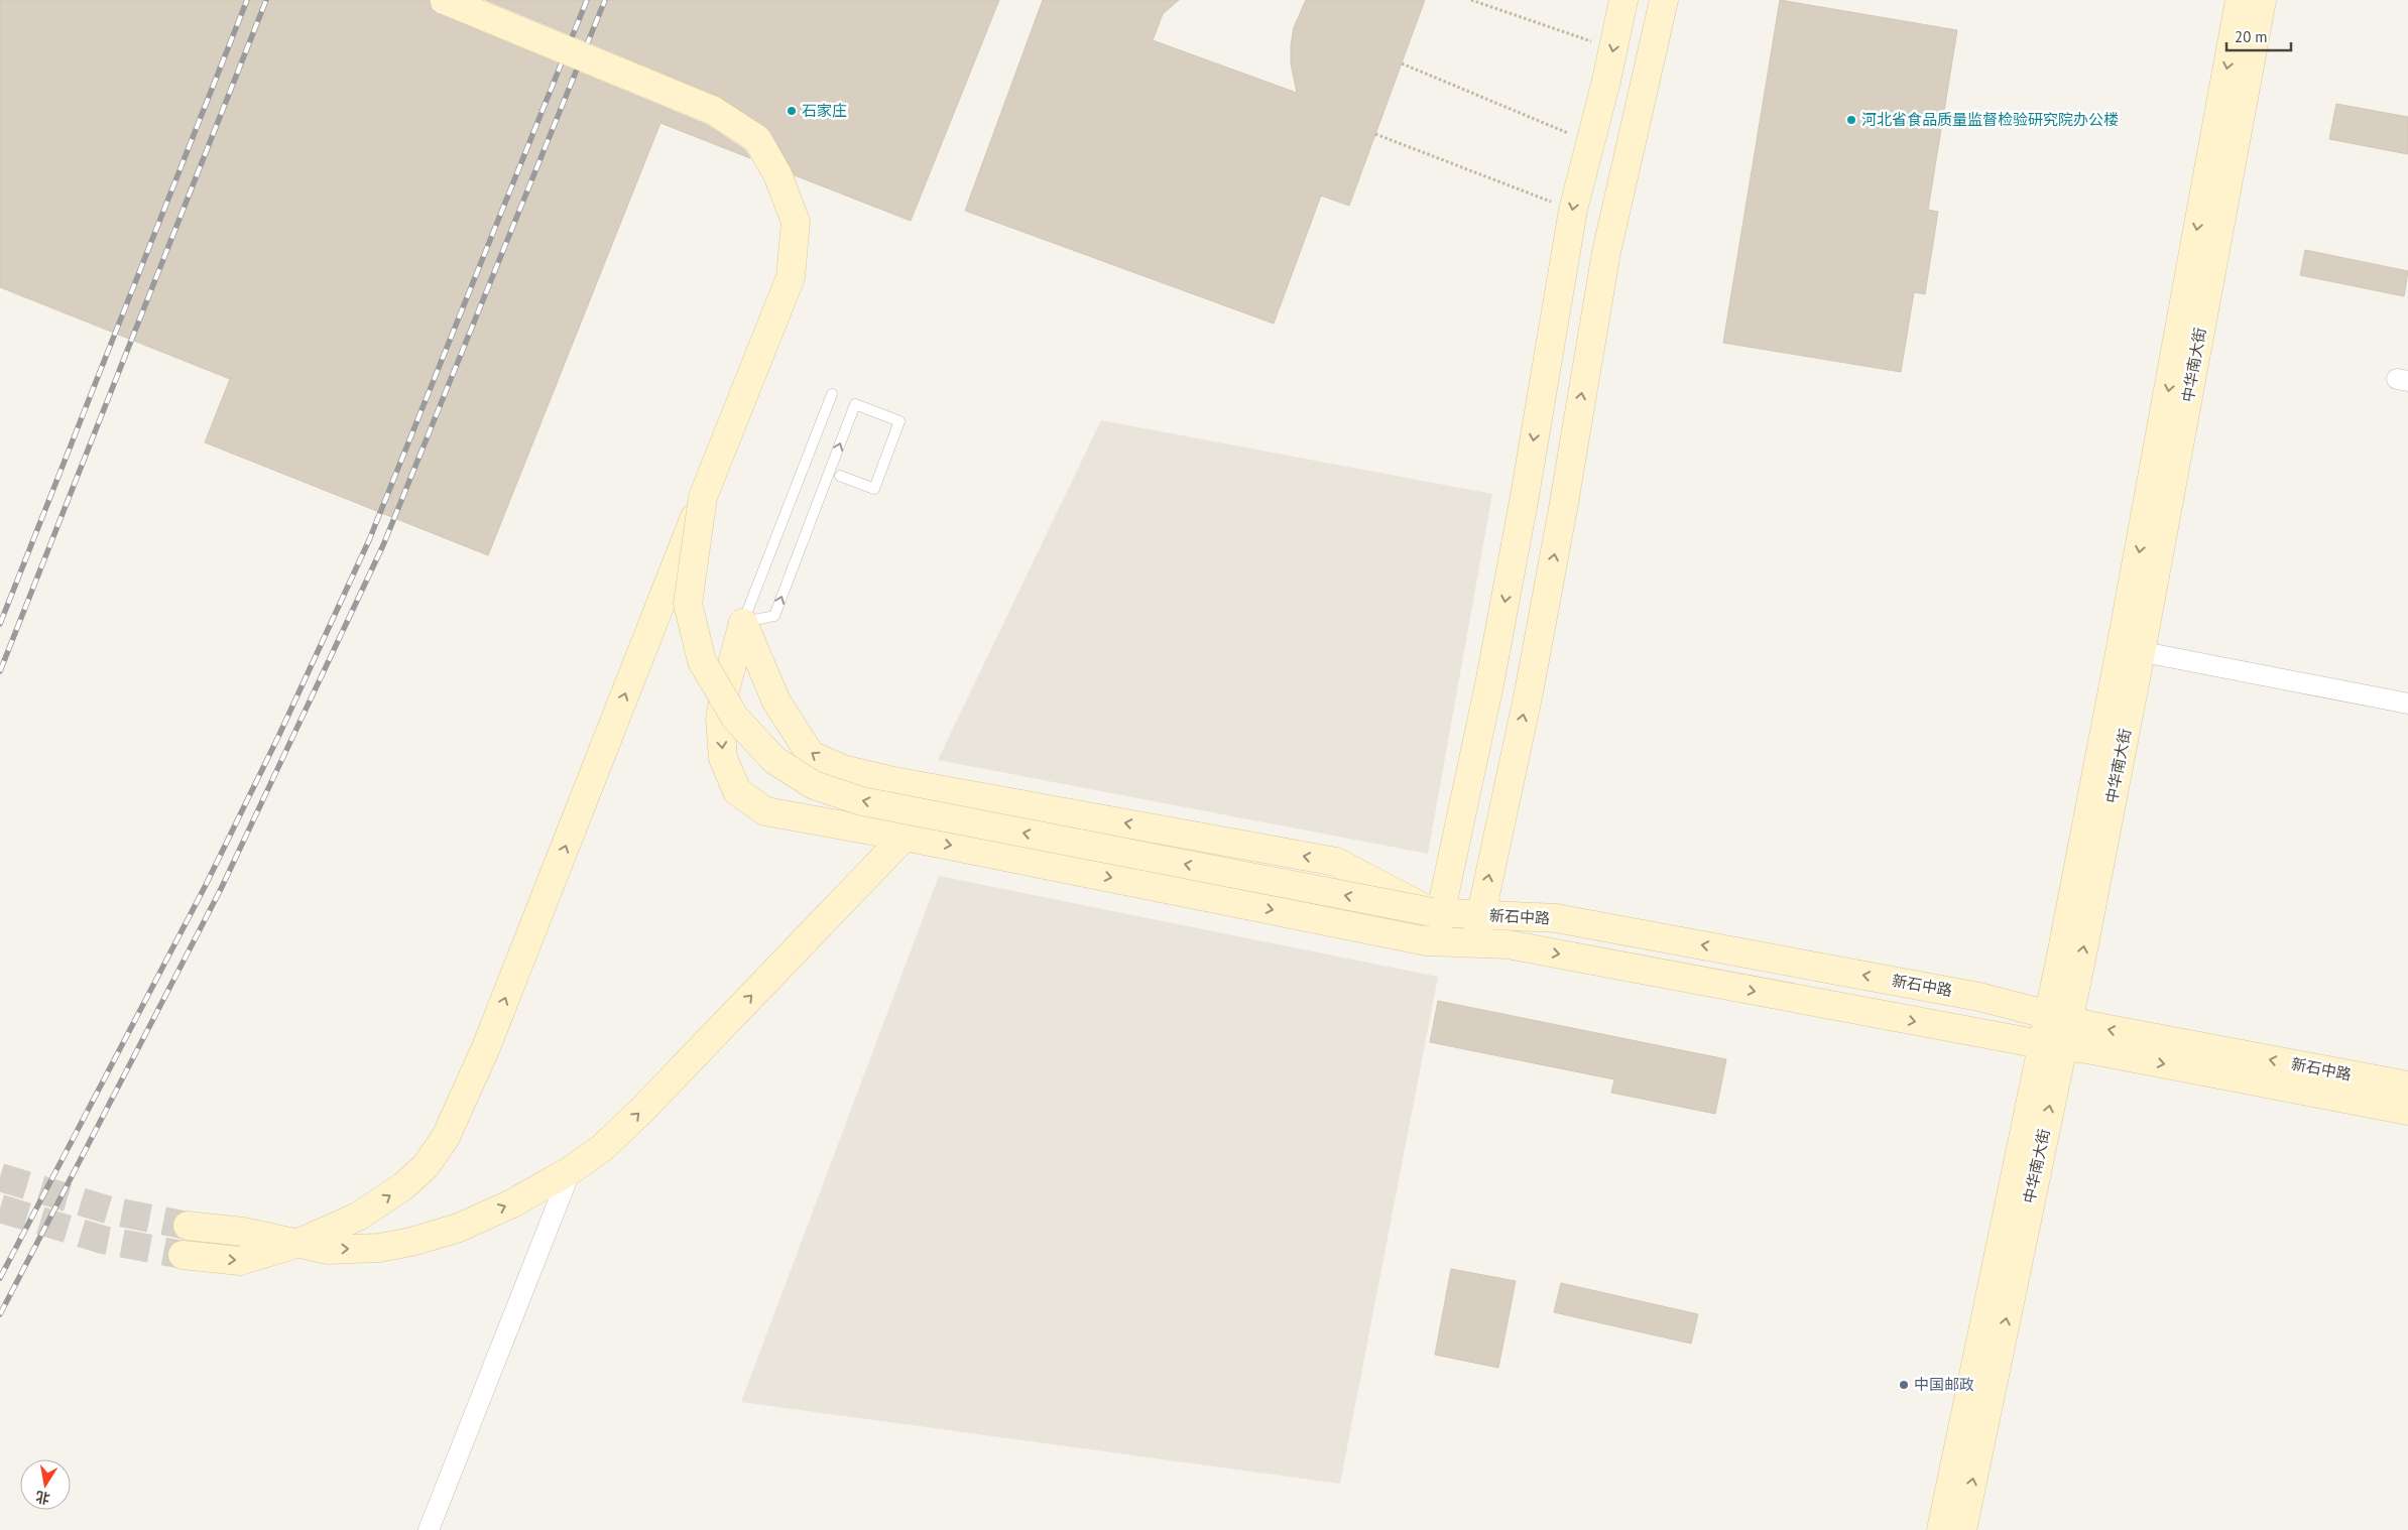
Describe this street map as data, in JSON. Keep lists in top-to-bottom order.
{
  "streets": {
    "main road": ["中华南大街", "新石中路"]
  },
  "crossings": [
    ["中华南大街", "新石中路"]
  ],
  "places": ["石家庄", "河北省食品质量监督检验研究院办公楼", "中国邮政"],
  "scale_bar": "20 m",
  "north": "bottom"
}
